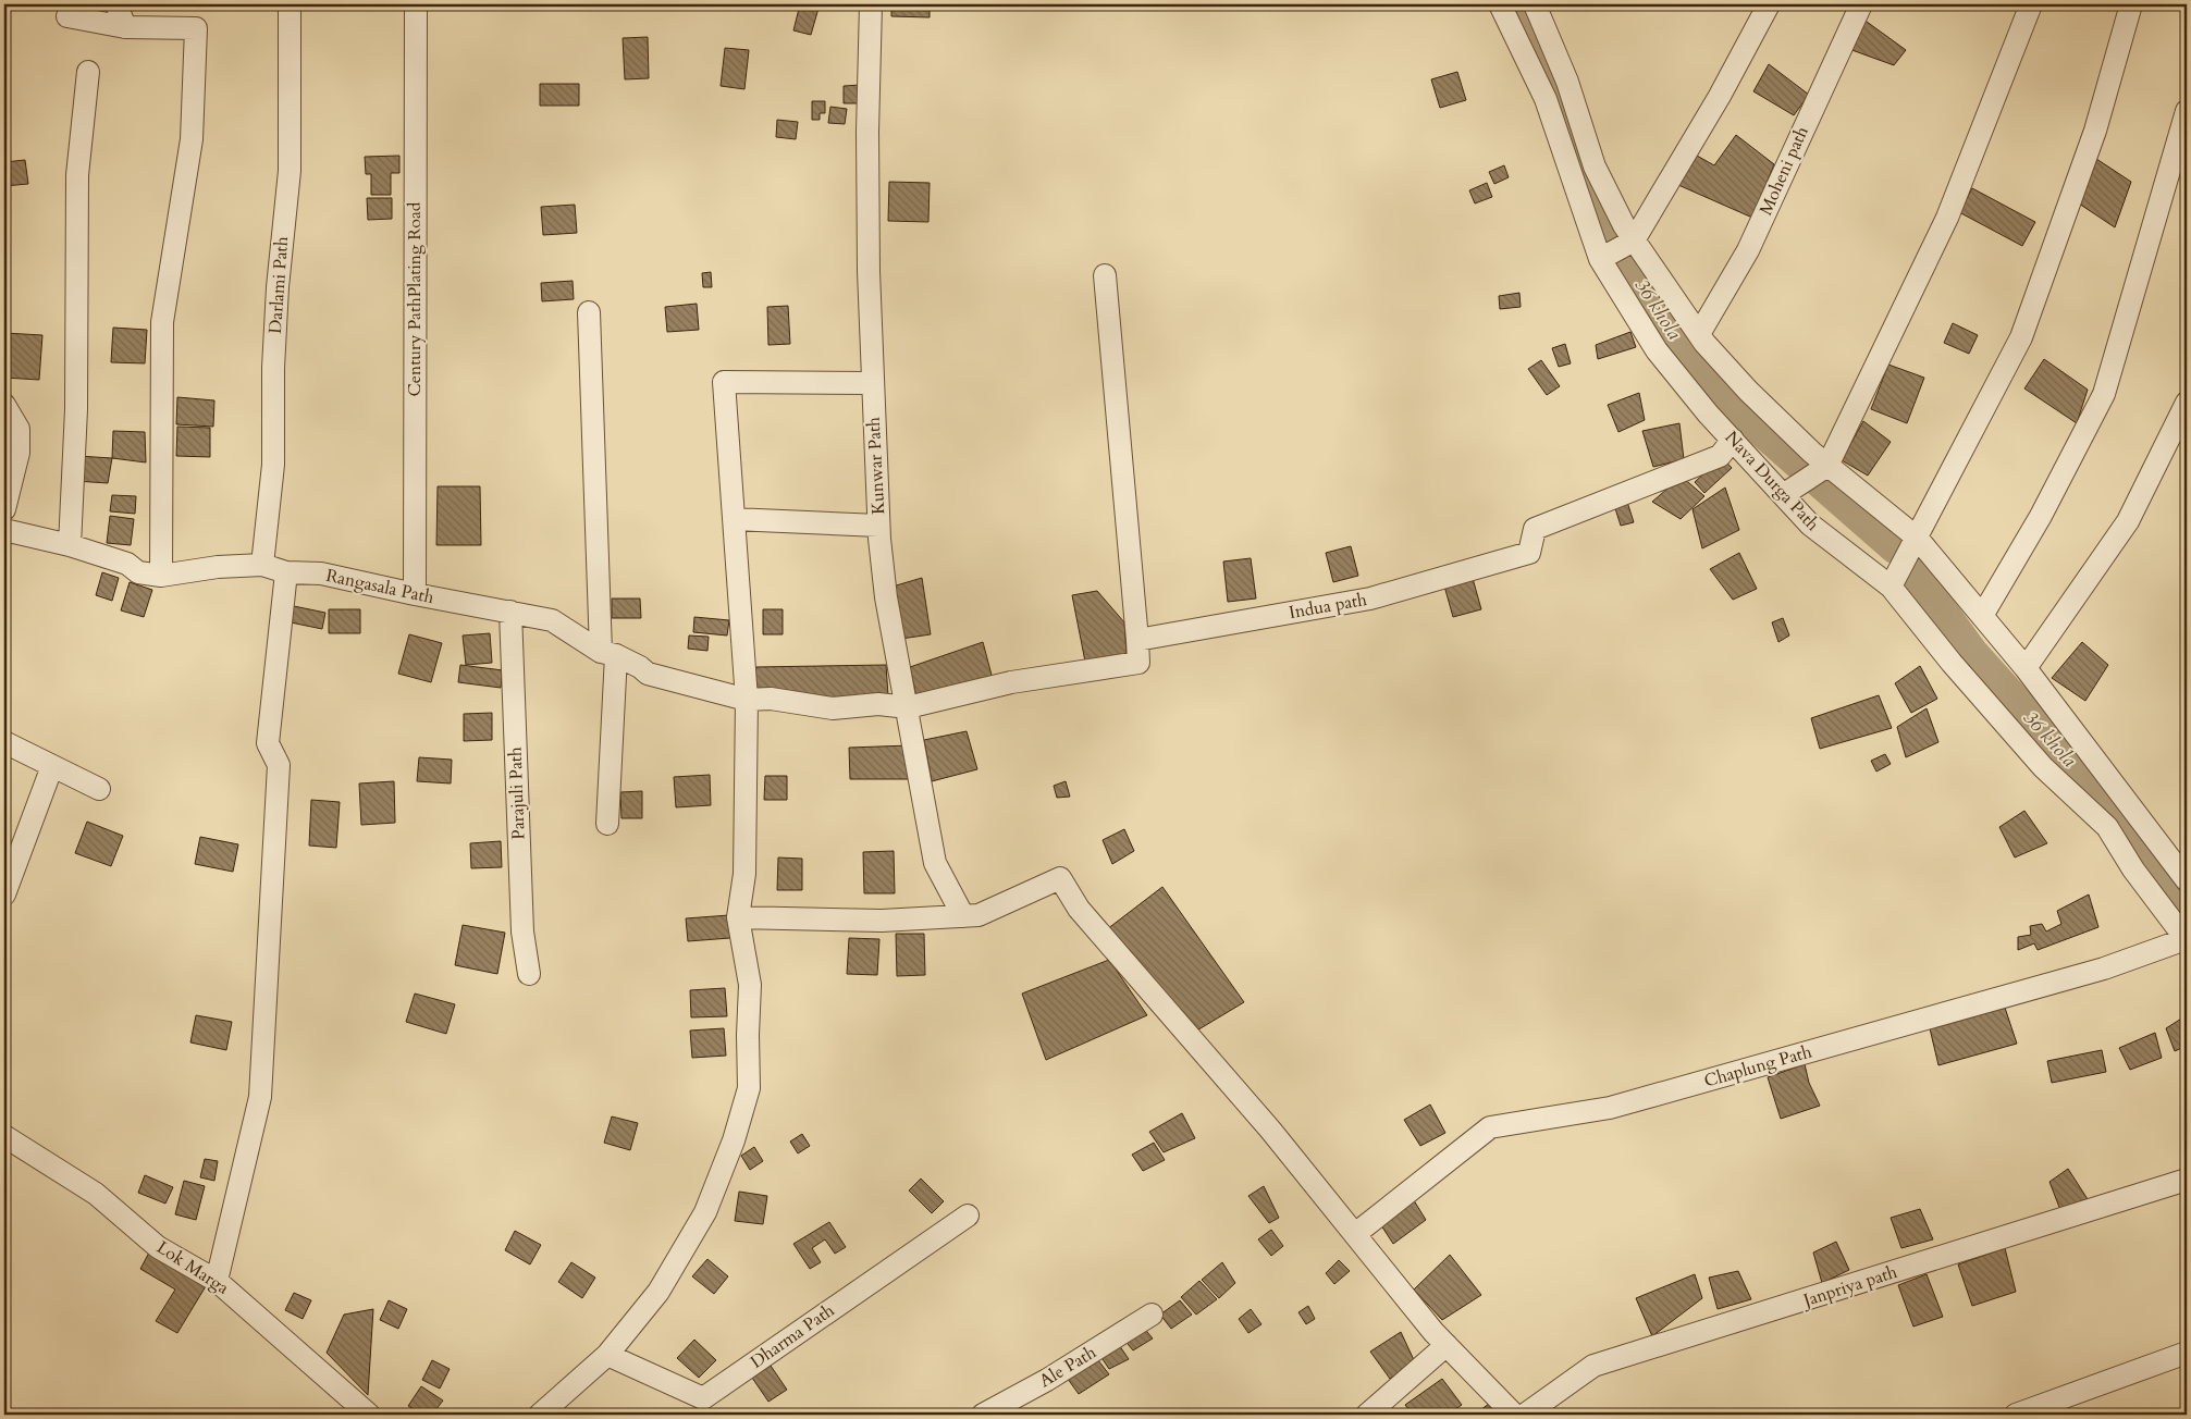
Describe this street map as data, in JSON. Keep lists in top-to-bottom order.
{
  "streets": {
    "street": [
      "Moheni path",
      "Darlami Path",
      "Century PathPlating Road",
      "Kunwar Path",
      "Nava Durga Path",
      "Rangasala Path",
      "Indua path",
      "Parajuli Path",
      "Chaplung Path",
      "Lok Marga",
      "Janpriya path",
      "Dharma Path",
      "Ale Path"
    ]
  },
  "crossings": [
    ["Darlami Path", "Rangasala Path"],
    ["Century PathPlating Road", "Rangasala Path"],
    ["Kunwar Path", "Rangasala Path"],
    ["Nava Durga Path", "Indua path"],
    ["Nava Durga Path", "Chaplung Path"],
    ["Rangasala Path", "Parajuli Path"]
  ],
  "water": ["36 khola"]
}
